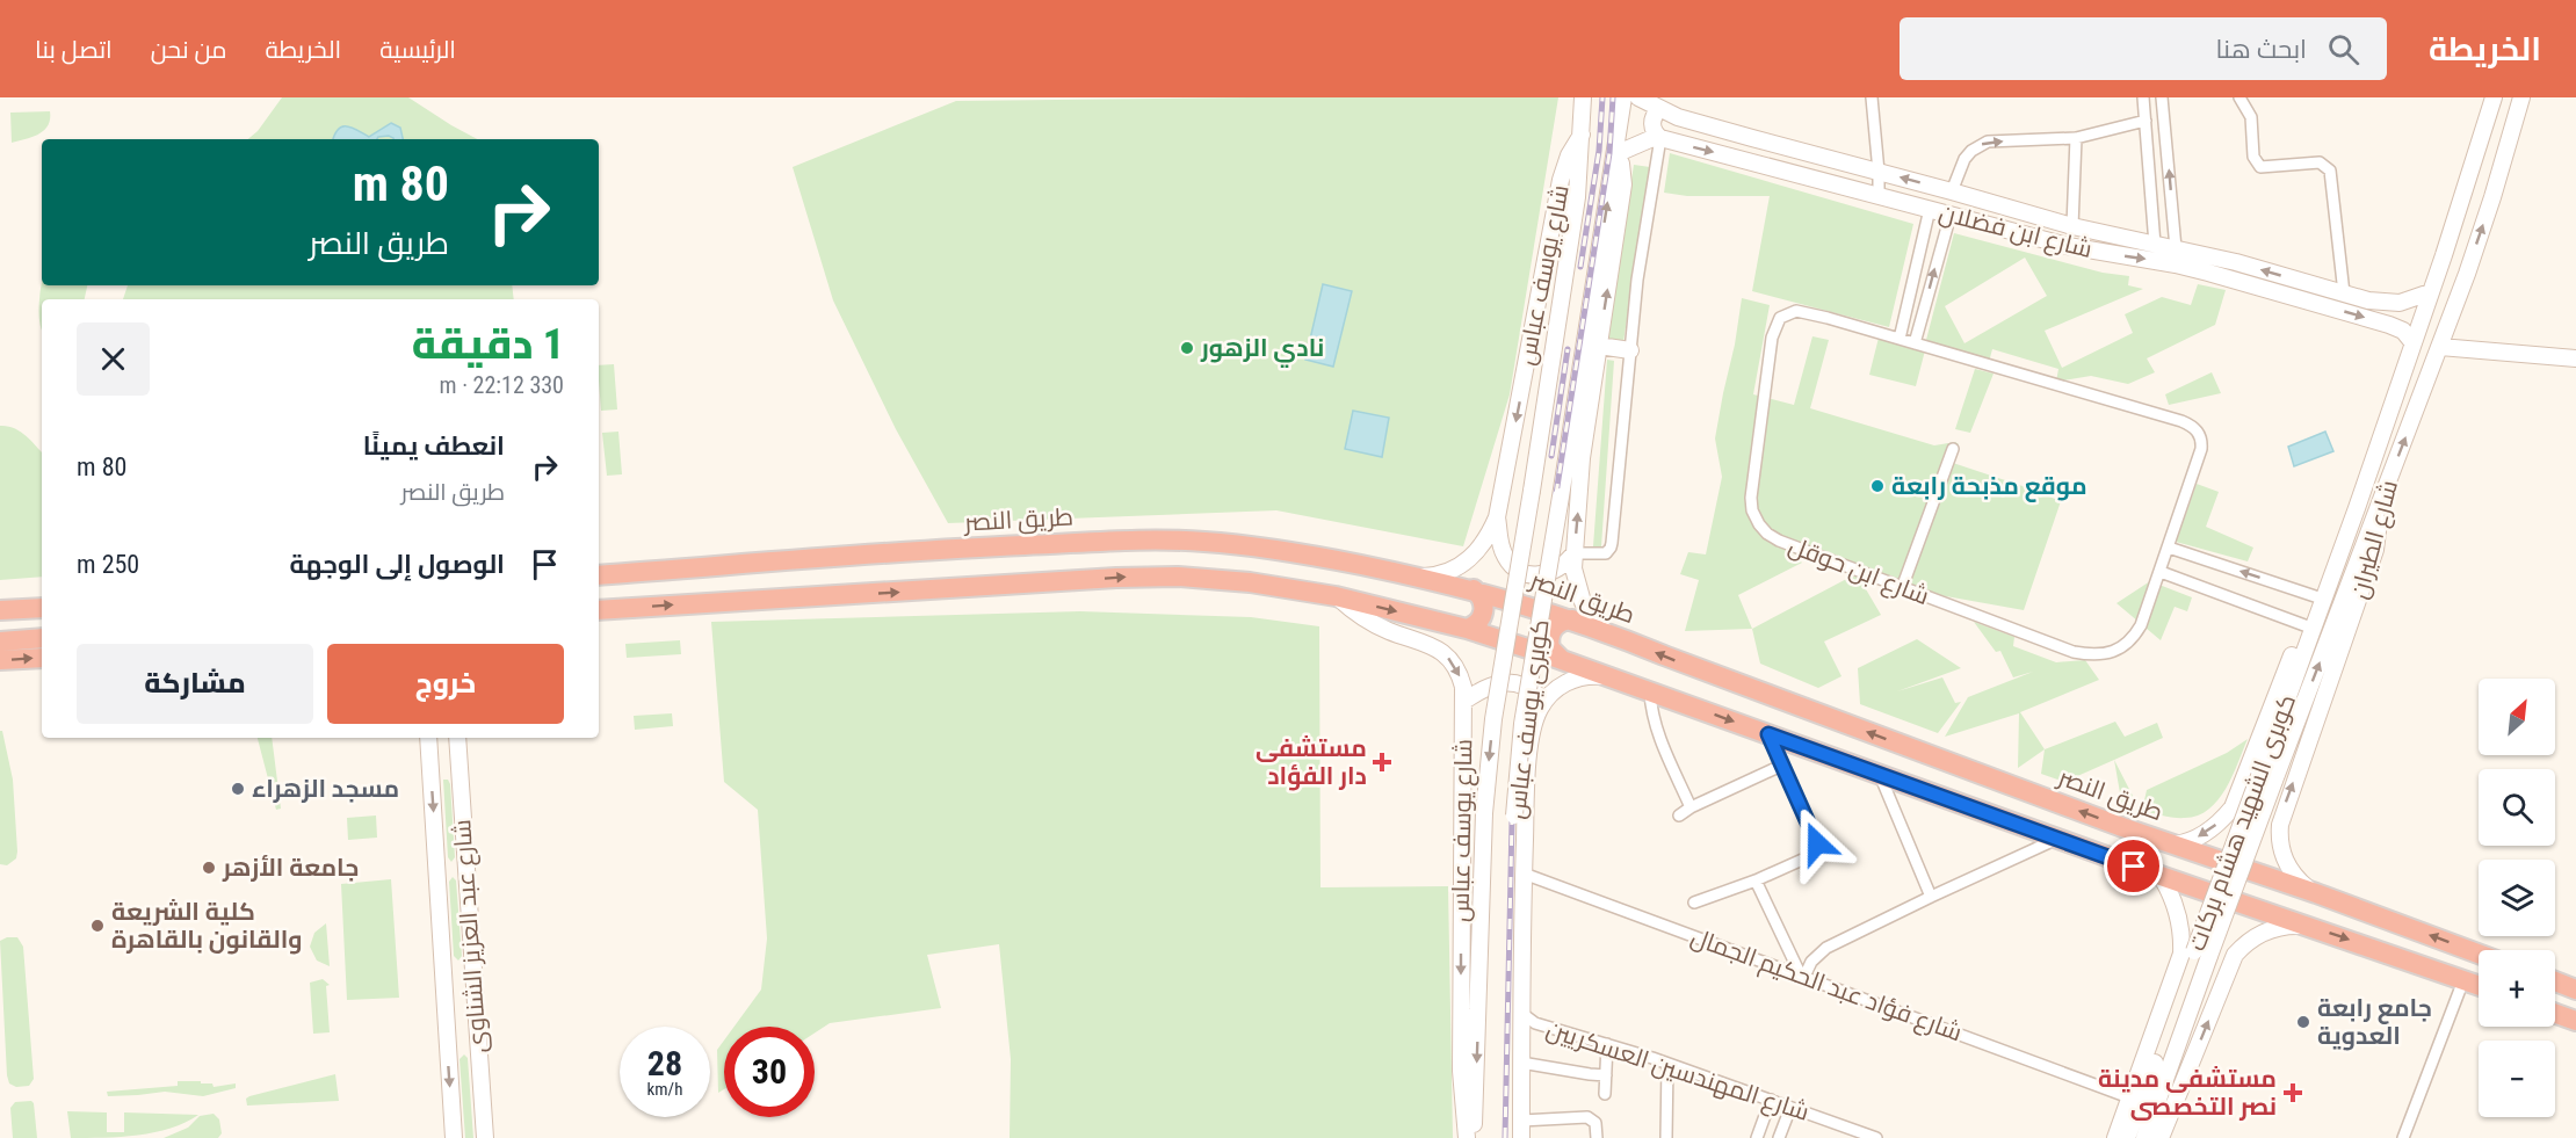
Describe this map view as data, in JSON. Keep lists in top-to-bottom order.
{
  "streets": {
    "highway": ["طريق النصر"],
    "main road": [
      "شارع ابن فضلان",
      "شارع يوسف عباس",
      "شارع الطيران",
      "كوبرى يوسف عباس",
      "كوبرى الشهيد هشام بركات",
      "شارع عبد العزيز الشناوى"
    ],
    "street": ["شارع ابن حوقل", "شارع فؤاد عبد الحكيم الجمال", "شارع المهندسين العسكريين"]
  },
  "crossings": [
    ["شارع ابن فضلان", "شارع الطيران"],
    ["شارع يوسف عباس", "طريق النصر"],
    ["شارع يوسف عباس", "كوبرى يوسف عباس"],
    ["طريق النصر", "شارع الطيران"],
    ["شارع الطيران", "كوبرى الشهيد هشام بركات"]
  ],
  "places": {
    "other": [
      "نادي الزهور",
      "موقع مذبحة رابعة",
      "مسجد الزهراء",
      "جامعة الأزهر",
      "كلية الشريعة والقانون بالقاهرة",
      "جامع رابعة العدوية"
    ],
    "health": ["مستشفى دار الفؤاد", "مستشفى مدينة نصر التخصصى"]
  },
  "north": "top right",
  "page": {
    "header": "الخريطة",
    "search": "ابحث هنا",
    "nav": [
      "الرئيسية",
      "الخريطة",
      "من نحن",
      "اتصل بنا"
    ],
    "turn": ["80 m", "طريق النصر"],
    "heading": ["1 دقيقة", "330 m · 22:12"],
    "list": [
      {
        "name": "انعطف يمينًا",
        "note": "طريق النصر",
        "value": "80 m"
      },
      {
        "name": "الوصول إلى الوجهة",
        "value": "250 m"
      }
    ],
    "buttons": ["خروج", "مشاركة"],
    "map_buttons": ["+", "−"],
    "speed": "28 km/h",
    "limit": "30"
  }
}
